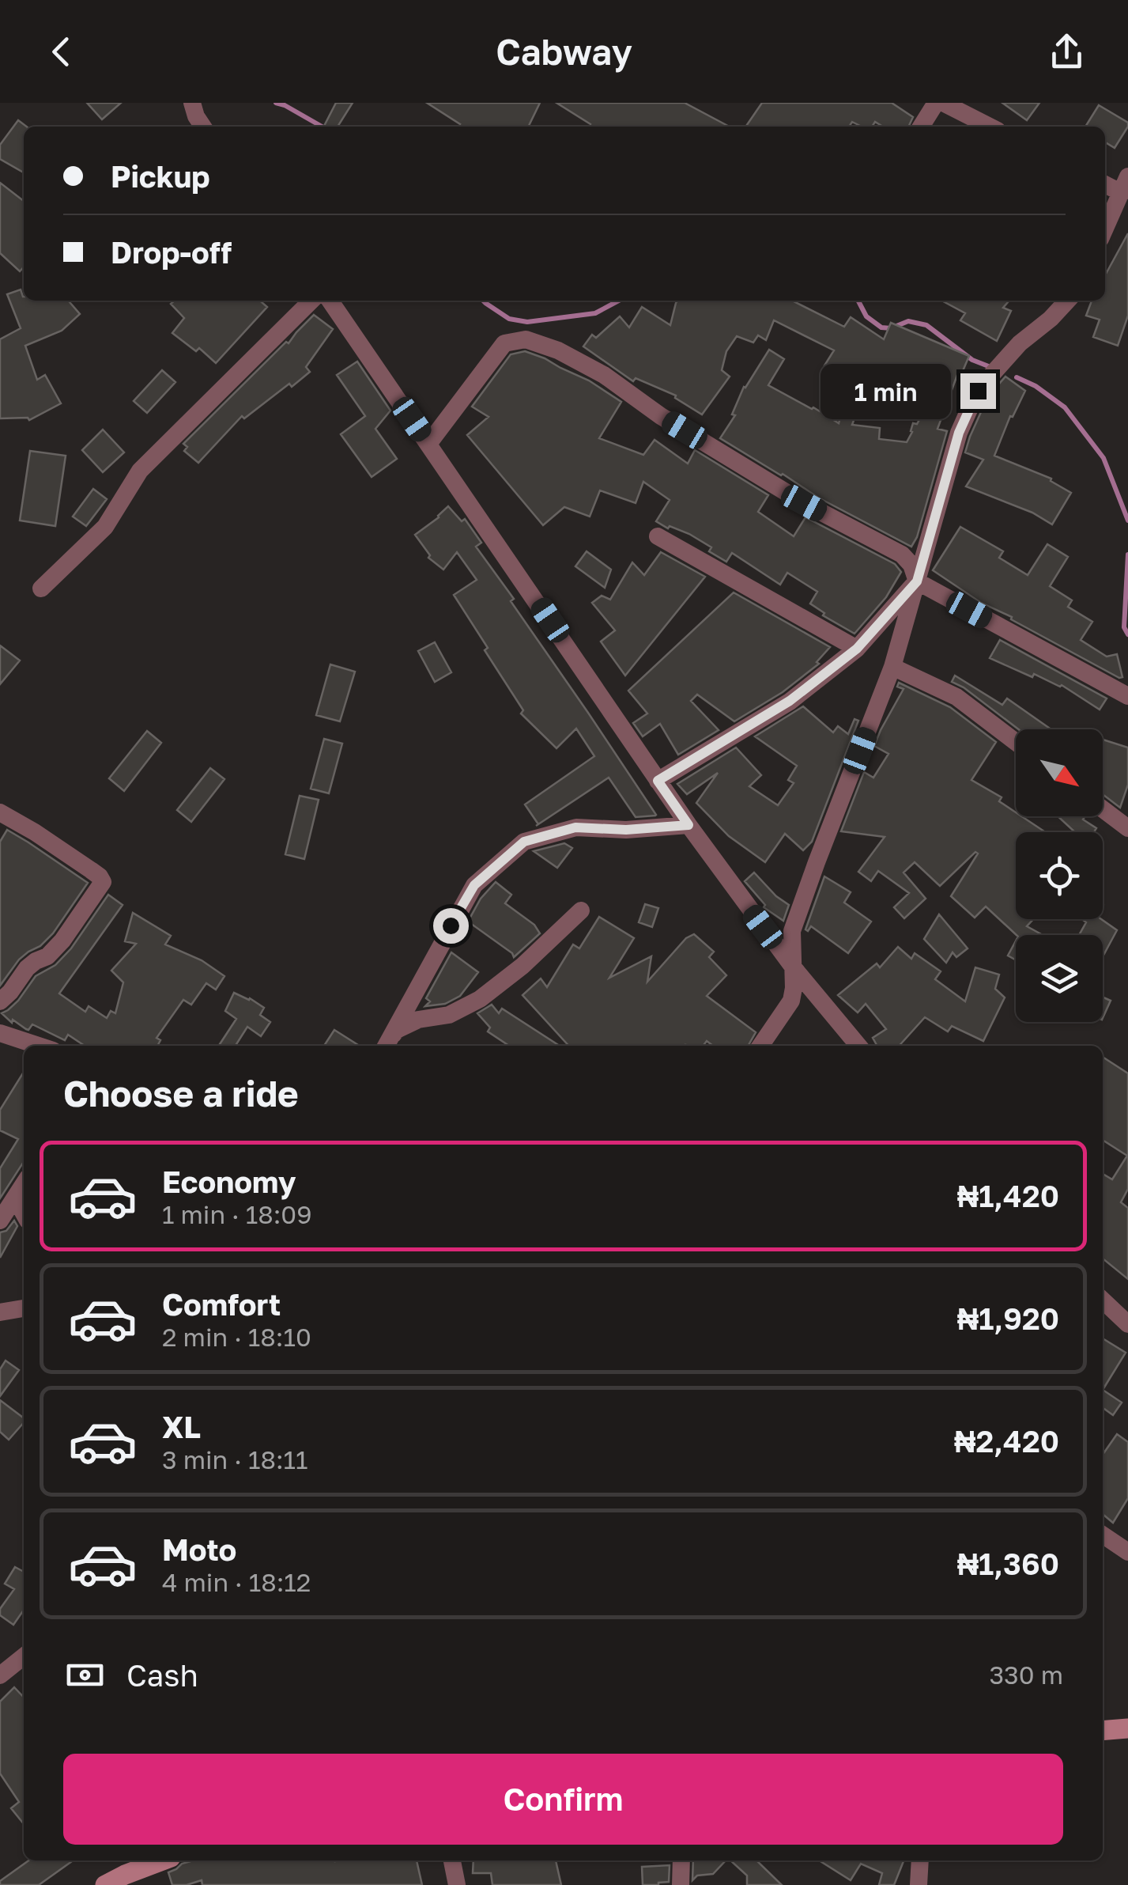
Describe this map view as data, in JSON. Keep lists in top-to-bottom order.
{
  "north": "bottom right",
  "page": {
    "header": "Cabway",
    "banner": ["Pickup", "Drop-off"],
    "bubble": "1 min",
    "heading": "Choose a ride",
    "list": [
      {
        "name": "Economy",
        "note": "1 min · 18:09",
        "value": "₦1,420"
      },
      {
        "name": "Comfort",
        "note": "2 min · 18:10",
        "value": "₦1,920"
      },
      {
        "name": "XL",
        "note": "3 min · 18:11",
        "value": "₦2,420"
      },
      {
        "name": "Moto",
        "note": "4 min · 18:12",
        "value": "₦1,360"
      }
    ],
    "pay": ["Cash", "330 m"],
    "buttons": "Confirm"
  }
}
